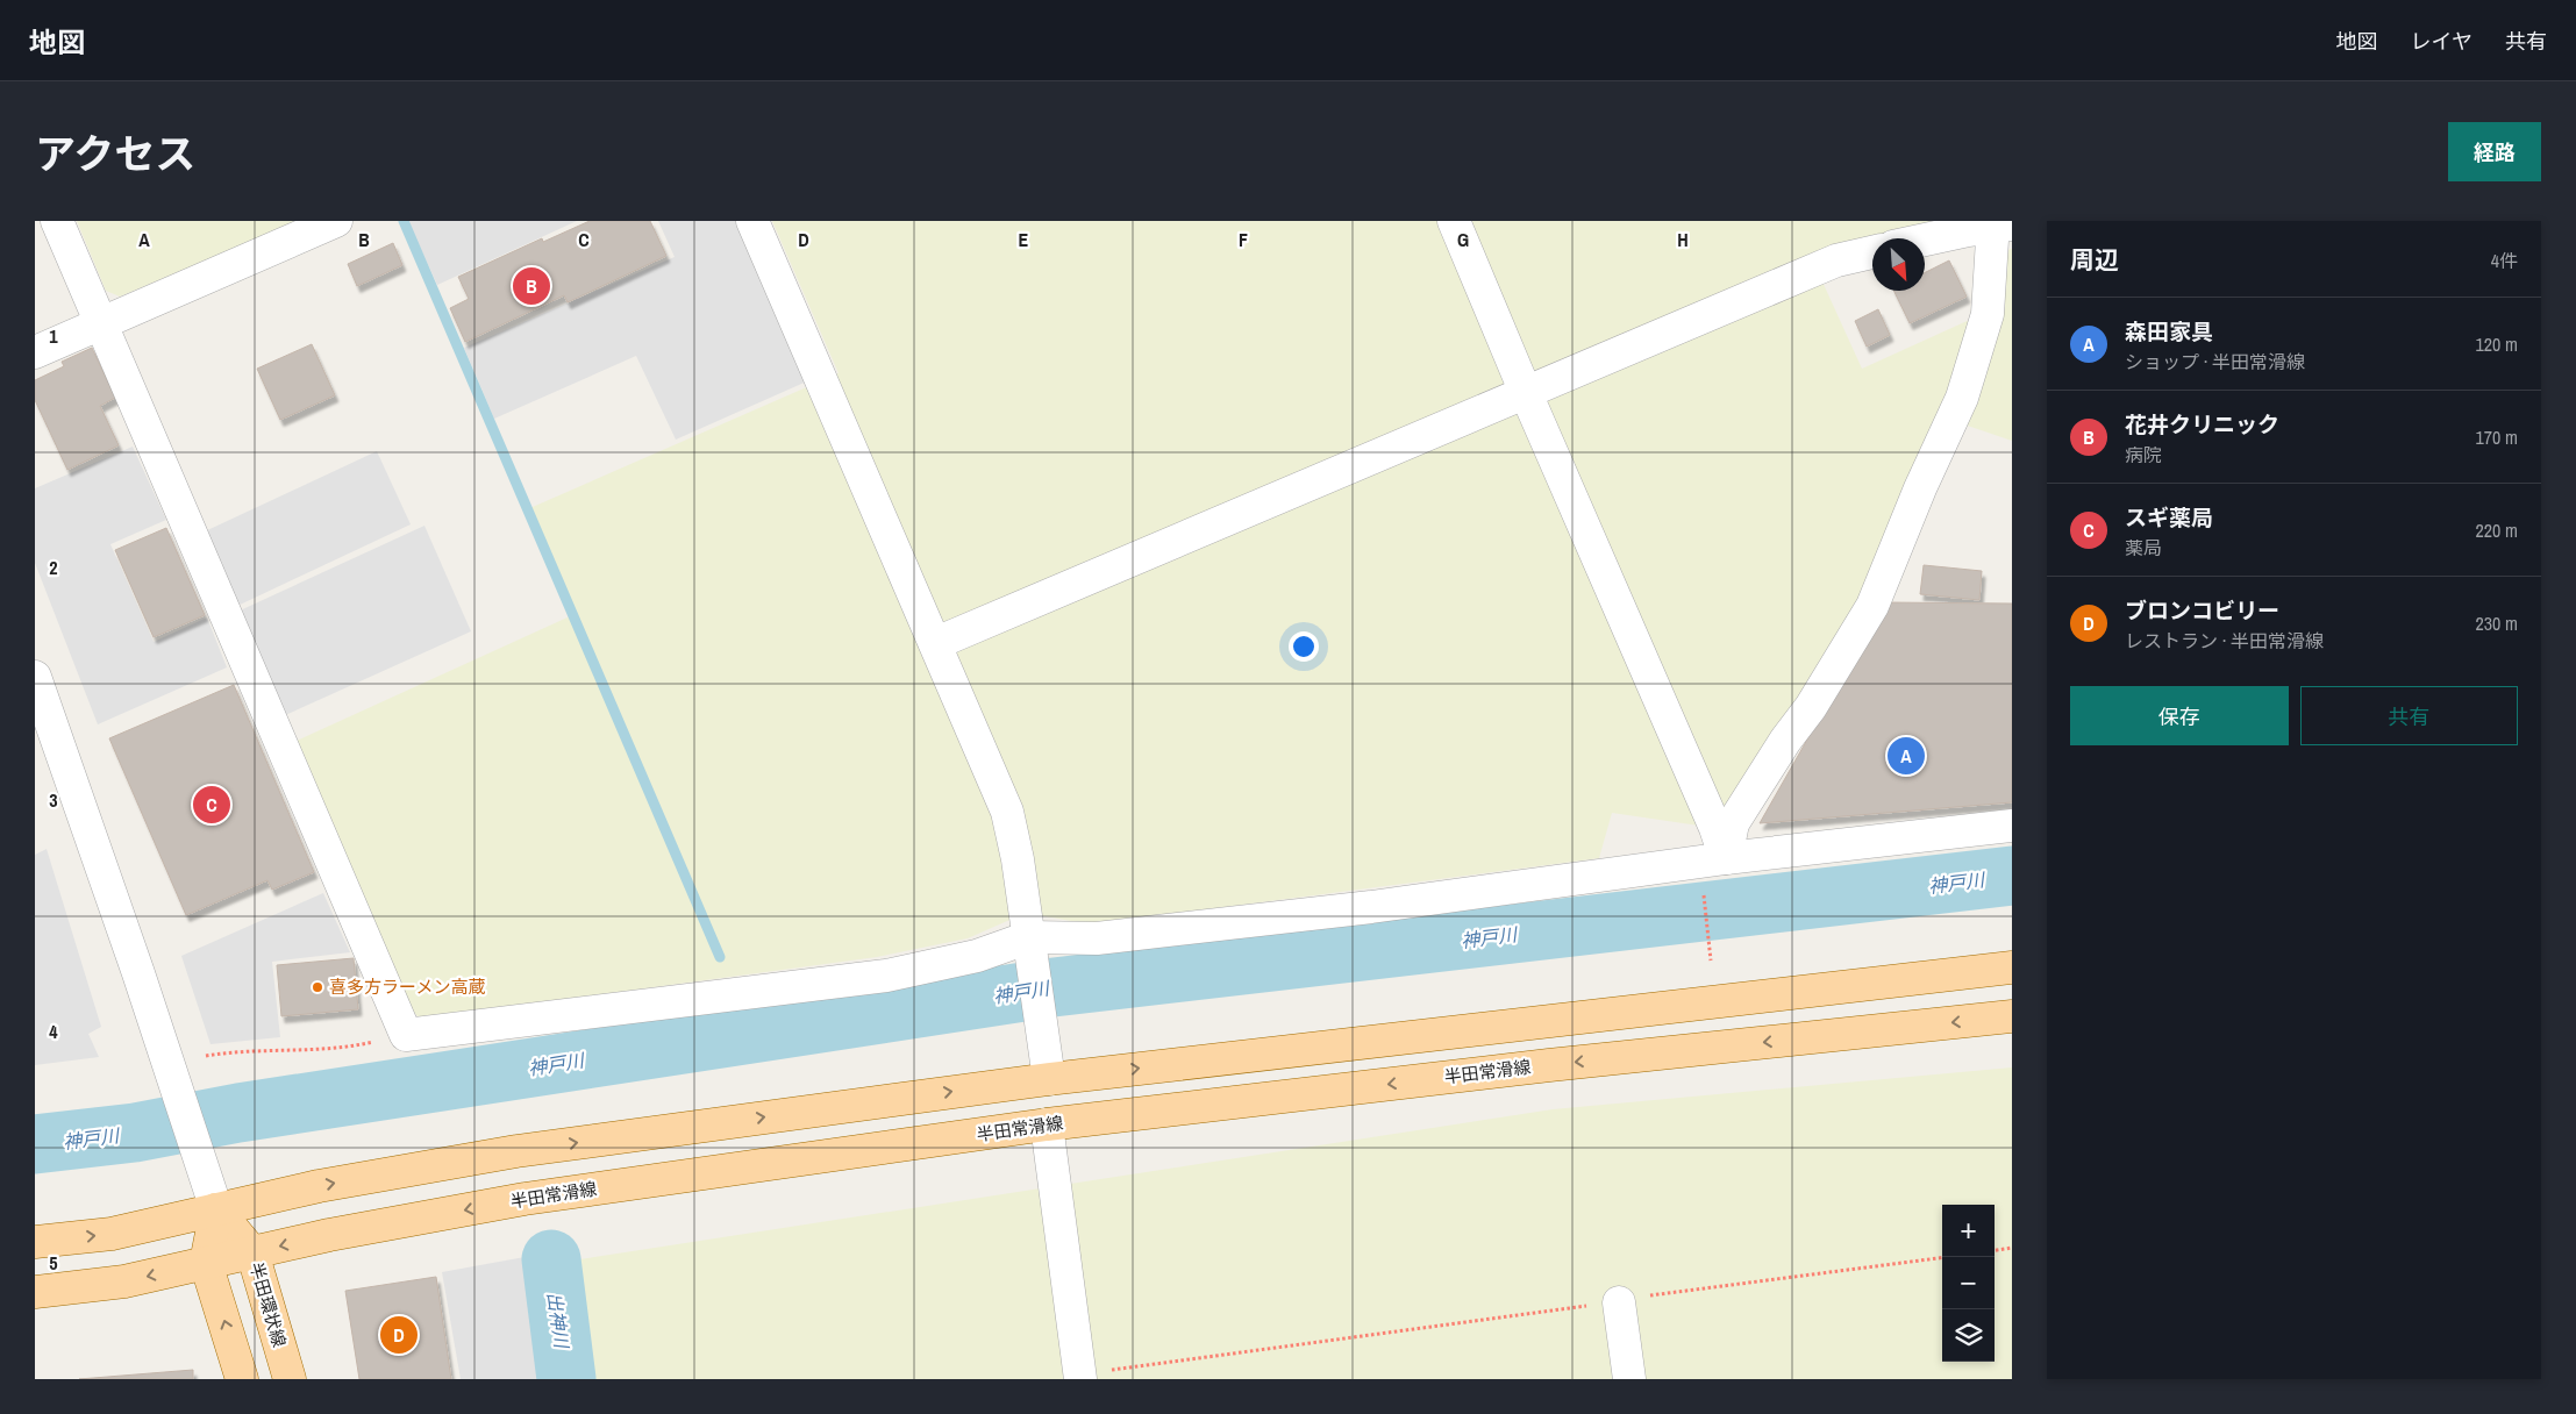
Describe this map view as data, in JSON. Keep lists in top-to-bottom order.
{
  "streets": {
    "main road": ["半田常滑線", "半田環状線"]
  },
  "crossings": [
    ["半田常滑線", "半田環状線"]
  ],
  "water": ["神戸川", "出神川"],
  "places": ["喜多方ラーメン高蔵"],
  "north": "bottom right",
  "page": {
    "header": "地図",
    "nav": ["地図", "レイヤ", "共有"],
    "title": "アクセス",
    "buttons": [
      "経路",
      ["保存", "共有"]
    ],
    "heading": ["周辺", "4件"],
    "pins": [
      "B",
      "A",
      "C",
      "D"
    ],
    "list": [
      {
        "mark": "A",
        "name": "森田家具",
        "note": "ショップ · 半田常滑線",
        "value": "120 m"
      },
      {
        "mark": "B",
        "name": "花井クリニック",
        "note": "病院",
        "value": "170 m"
      },
      {
        "mark": "C",
        "name": "スギ薬局",
        "note": "薬局",
        "value": "220 m"
      },
      {
        "mark": "D",
        "name": "ブロンコビリー",
        "note": "レストラン · 半田常滑線",
        "value": "230 m"
      }
    ],
    "map_buttons": ["+", "−"]
  },
  "grid": {
    "columns": [
      "A",
      "B",
      "C",
      "D",
      "E",
      "F",
      "G",
      "H"
    ],
    "rows": [
      "1",
      "2",
      "3",
      "4",
      "5"
    ]
  }
}
